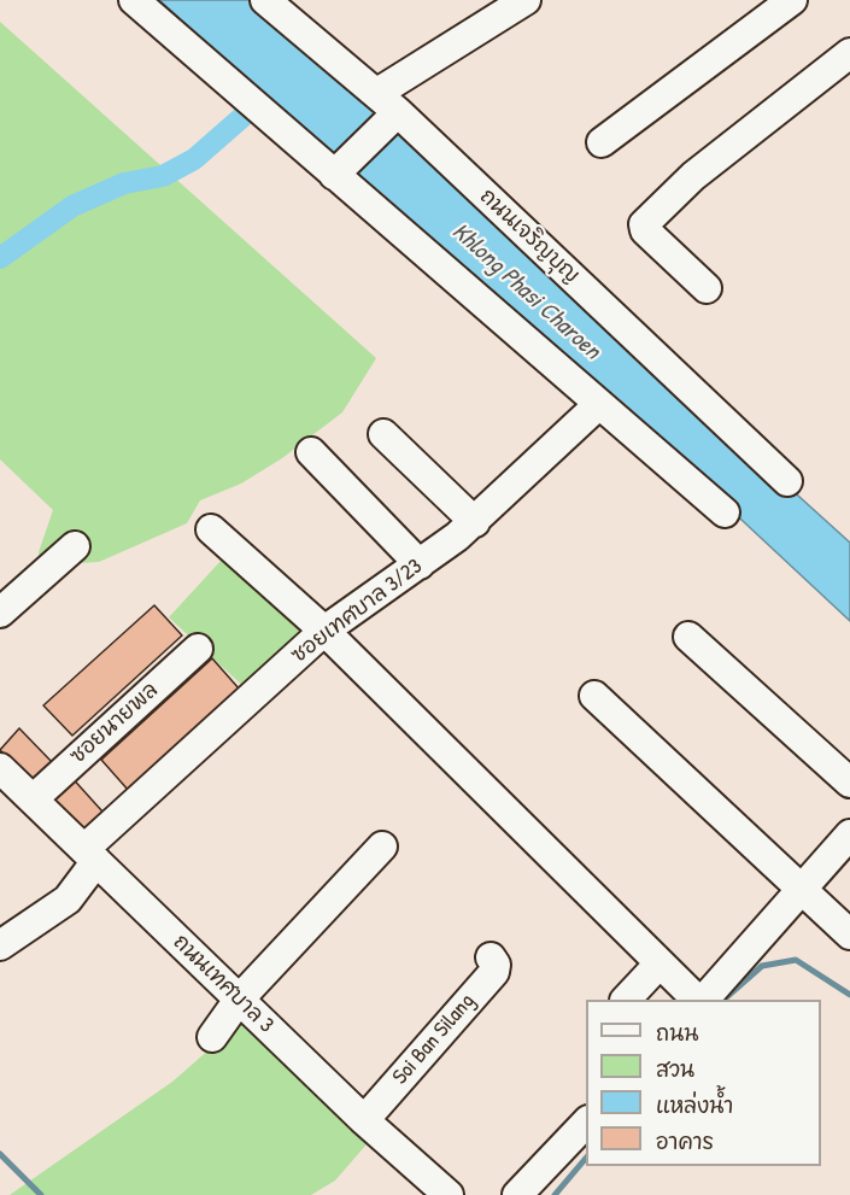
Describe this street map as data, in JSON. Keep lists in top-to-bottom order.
{
  "streets": {
    "street": [
      "ถนนเจริญบุญ",
      "ซอยเทศบาล 3/23",
      "ซอยนายพล",
      "ถนนเทศบาล 3",
      "Soi Ban Silang"
    ]
  },
  "crossings": [
    ["ซอยเทศบาล 3/23", "ถนนเทศบาล 3"],
    ["ซอยนายพล", "ถนนเทศบาล 3"],
    ["ถนนเทศบาล 3", "Soi Ban Silang"]
  ],
  "water": ["Khlong Phasi Charoen"],
  "legend": [
    "ถนน",
    "สวน",
    "แหล่งน้ำ",
    "อาคาร"
  ]
}
